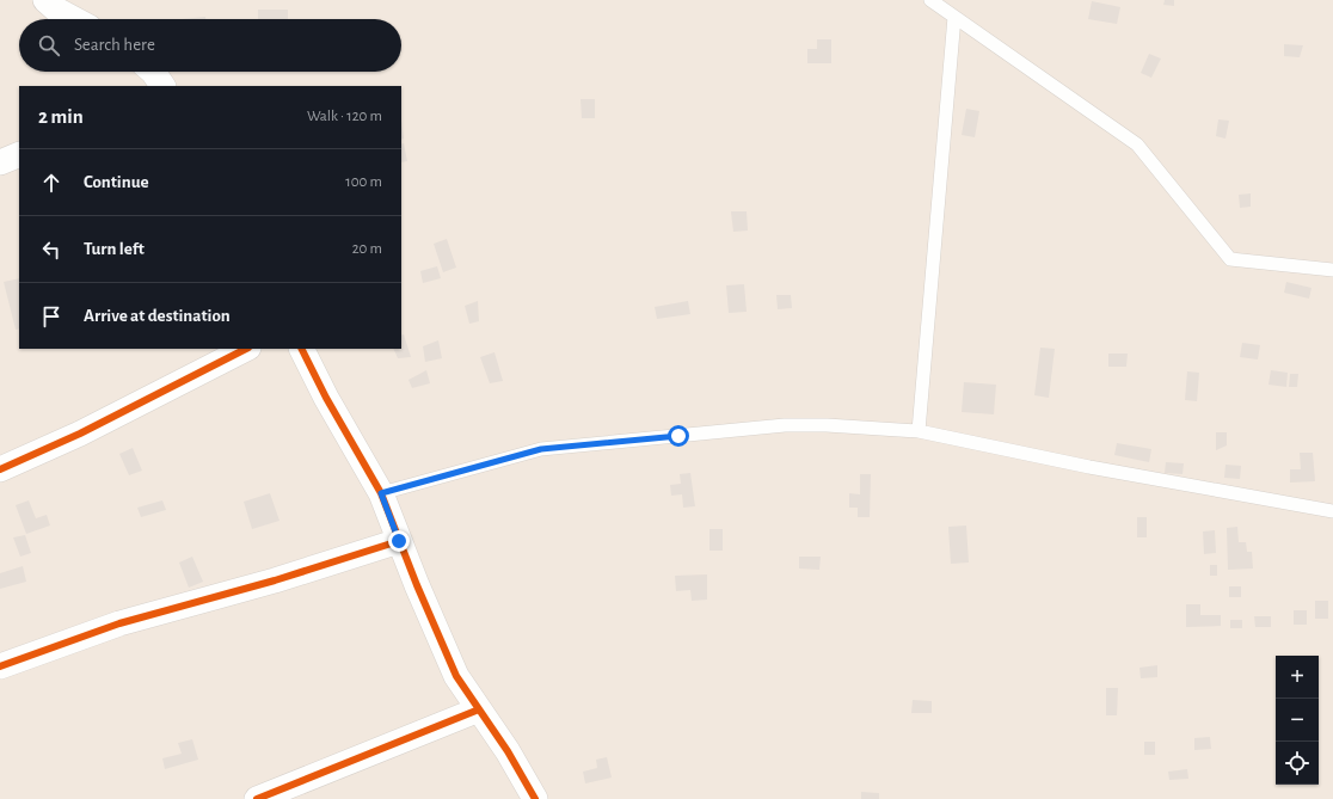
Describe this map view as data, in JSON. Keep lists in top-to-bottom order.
{
  "page": {
    "search": "Search here",
    "heading": ["2 min", "Walk · 120 m"],
    "list": [
      ["Continue", "100 m"],
      ["Turn left", "20 m"],
      "Arrive at destination"
    ],
    "map_buttons": ["+", "−"]
  }
}
